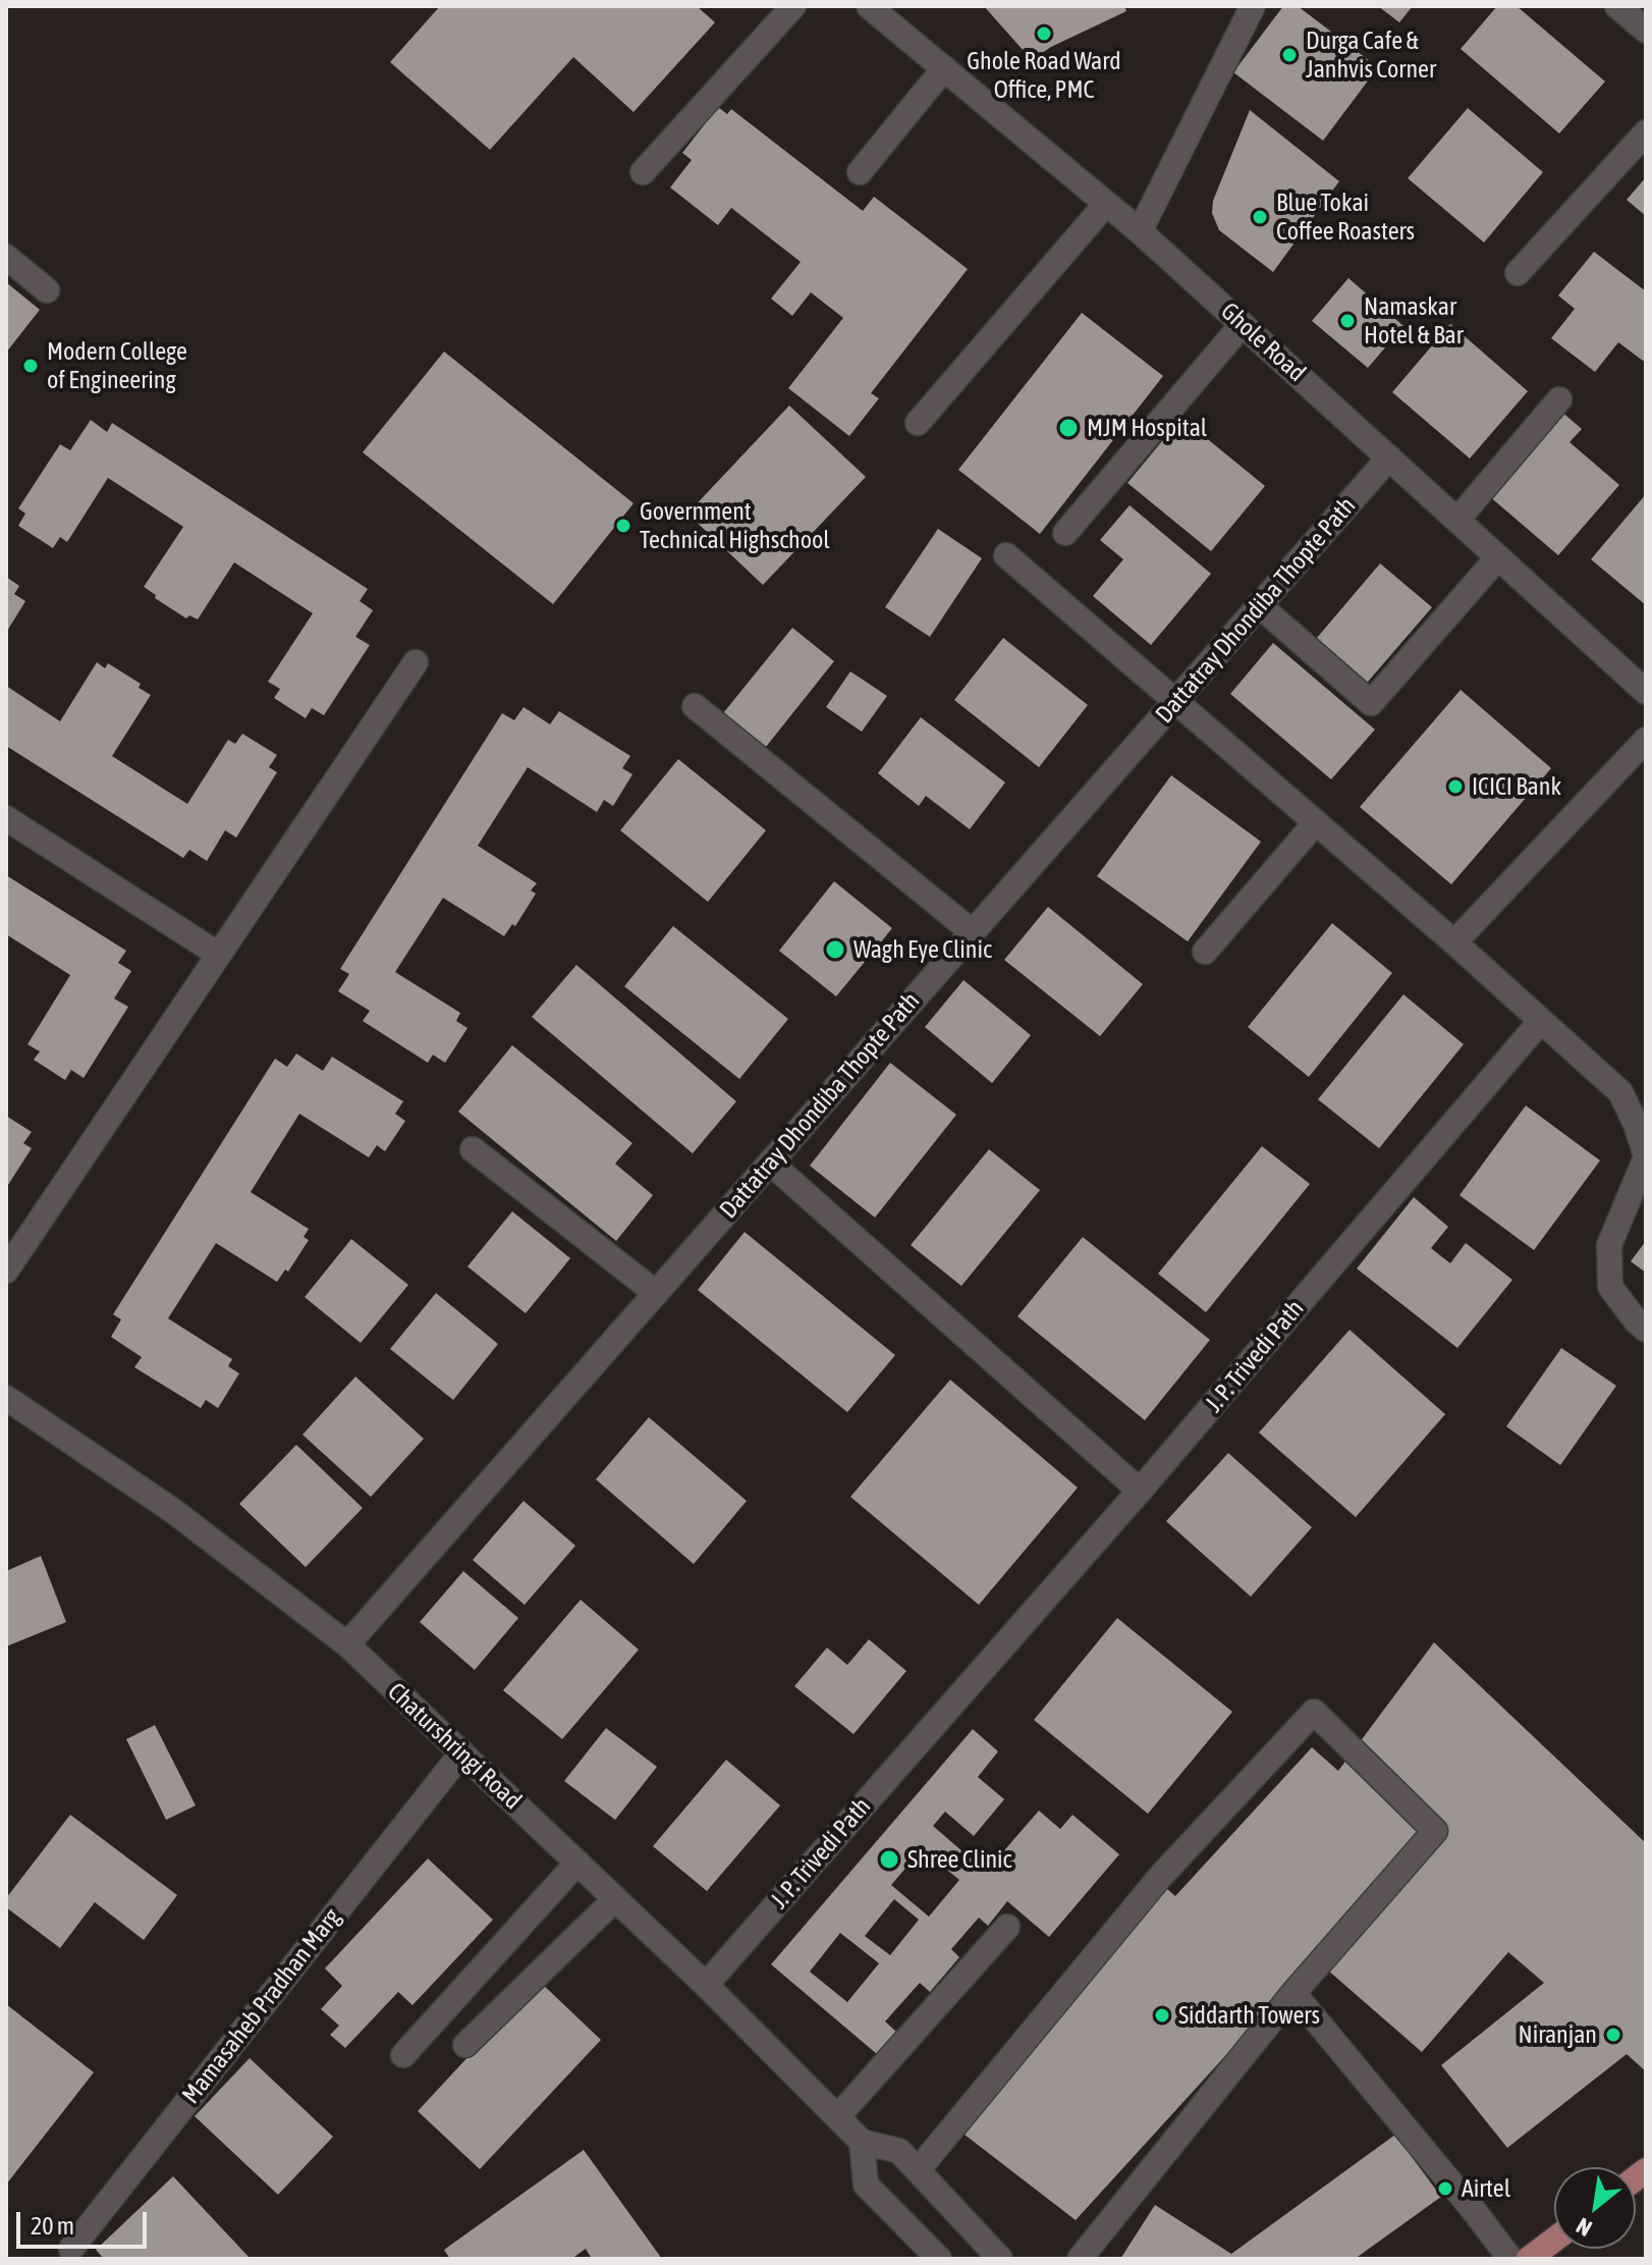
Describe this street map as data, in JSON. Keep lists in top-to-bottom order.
{
  "streets": {
    "street": [
      "Ghole Road",
      "Dattatray Dhondiba Thopte Path",
      "J. P. Trivedi Path",
      "Chaturshringi Road",
      "Mamasaheb Pradhan Marg"
    ]
  },
  "crossings": [
    ["Ghole Road", "Dattatray Dhondiba Thopte Path"],
    ["Dattatray Dhondiba Thopte Path", "Chaturshringi Road"],
    ["J. P. Trivedi Path", "Chaturshringi Road"],
    ["Chaturshringi Road", "Mamasaheb Pradhan Marg"]
  ],
  "places": [
    "Ghole Road Ward Office, PMC",
    "Durga Cafe & Janhvis Corner",
    "Blue Tokai Coffee Roasters",
    "Namaskar Hotel & Bar",
    "Modern College of Engineering",
    "MJM Hospital",
    "Government Technical Highschool",
    "ICICI Bank",
    "Wagh Eye Clinic",
    "Shree Clinic",
    "Siddarth Towers",
    "Niranjan",
    "Airtel"
  ],
  "scale_bar": "20 m",
  "north": "bottom left"
}
